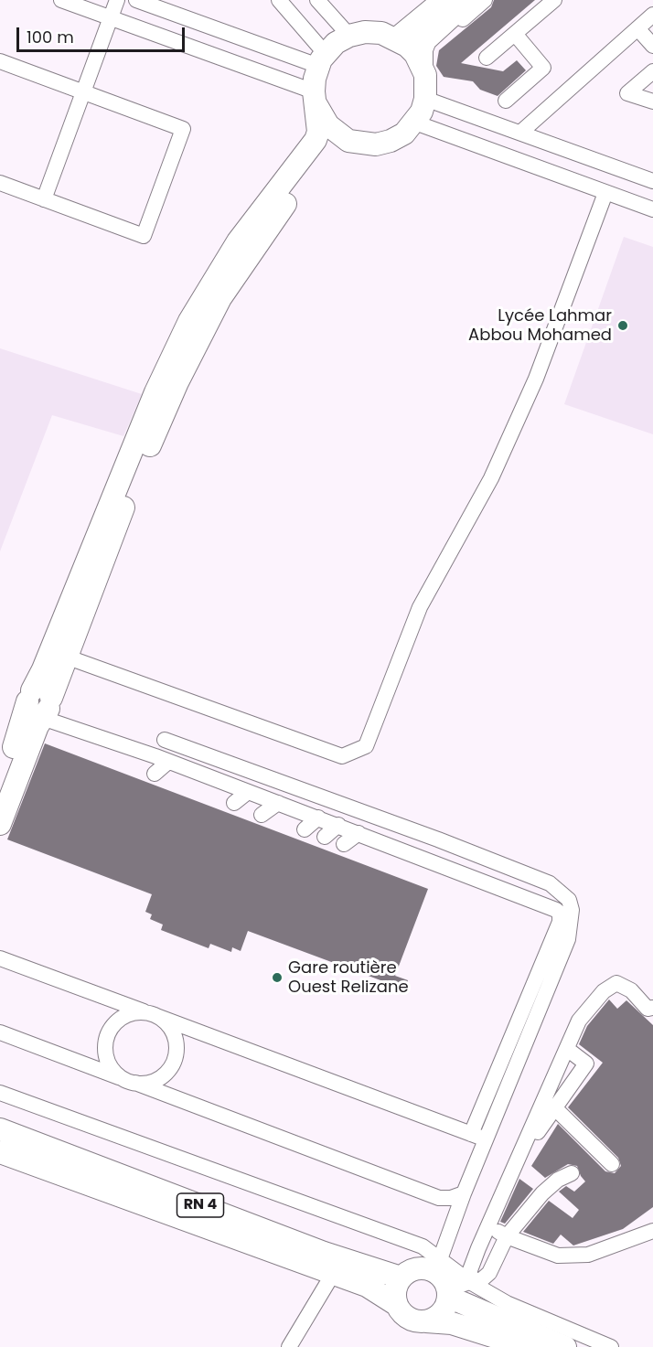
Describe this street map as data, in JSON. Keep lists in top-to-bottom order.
{
  "streets": {
    "highway": ["RN 4"]
  },
  "places": ["Lycée Lahmar Abbou Mohamed", "Gare routière Ouest Relizane"],
  "scale_bar": "100 m"
}
